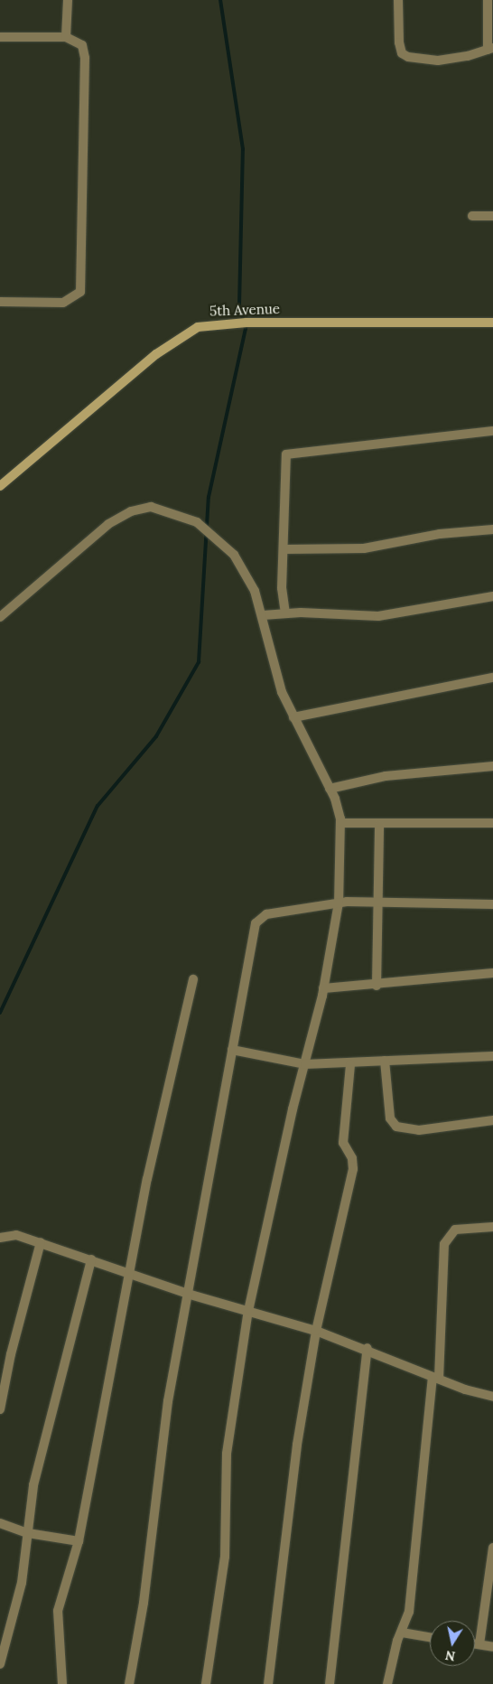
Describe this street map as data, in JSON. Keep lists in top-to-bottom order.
{
  "streets": {
    "street": ["5th Avenue"]
  },
  "north": "bottom"
}
